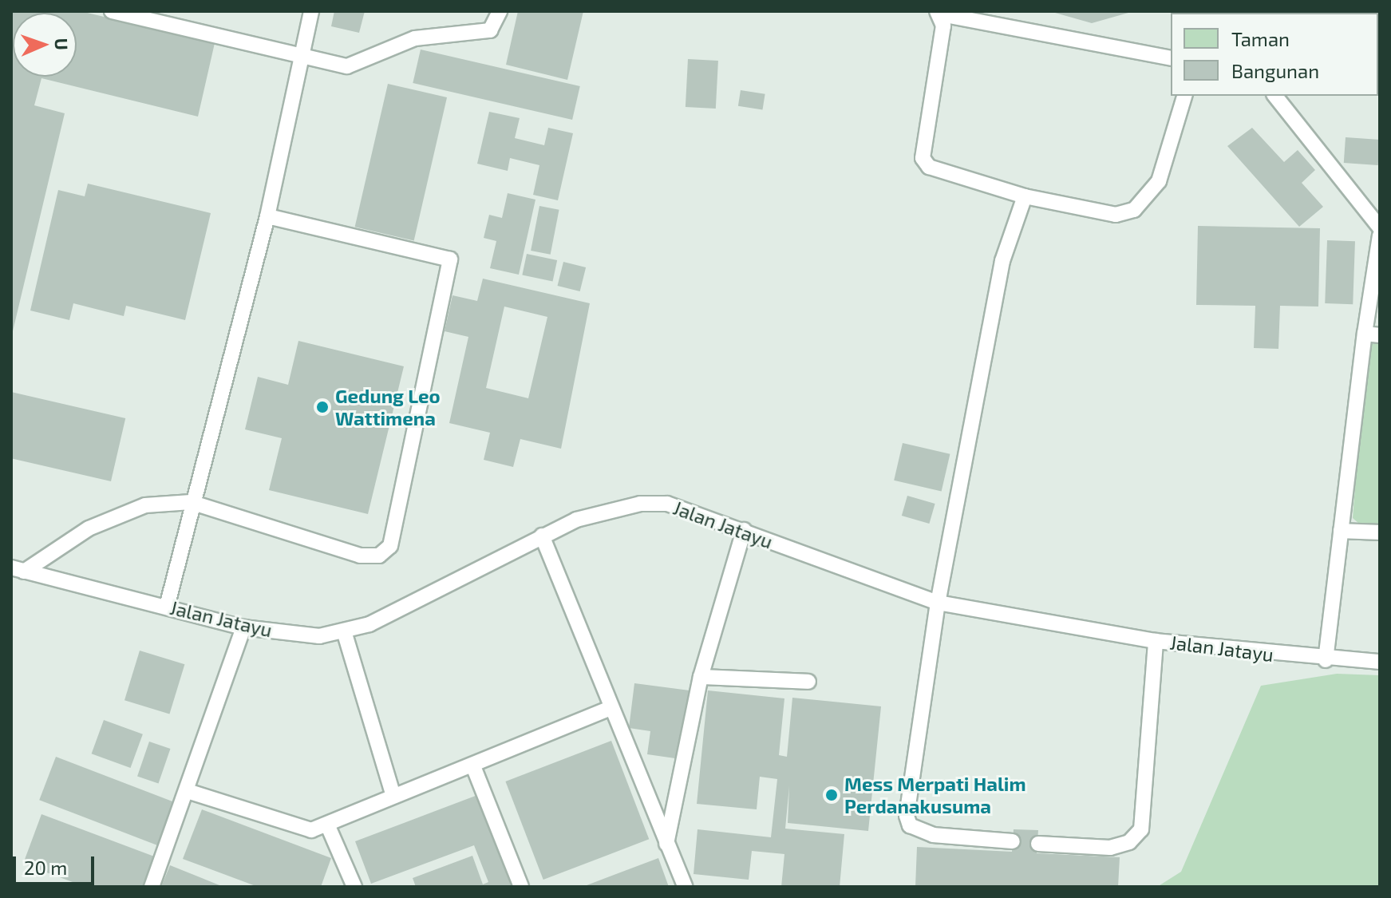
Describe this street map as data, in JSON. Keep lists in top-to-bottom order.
{
  "streets": {
    "lane": ["Jalan Jatayu"]
  },
  "places": ["Gedung Leo Wattimena", "Mess Merpati Halim Perdanakusuma"],
  "legend": ["Taman", "Bangunan"],
  "scale_bar": "20 m",
  "north": "right"
}
